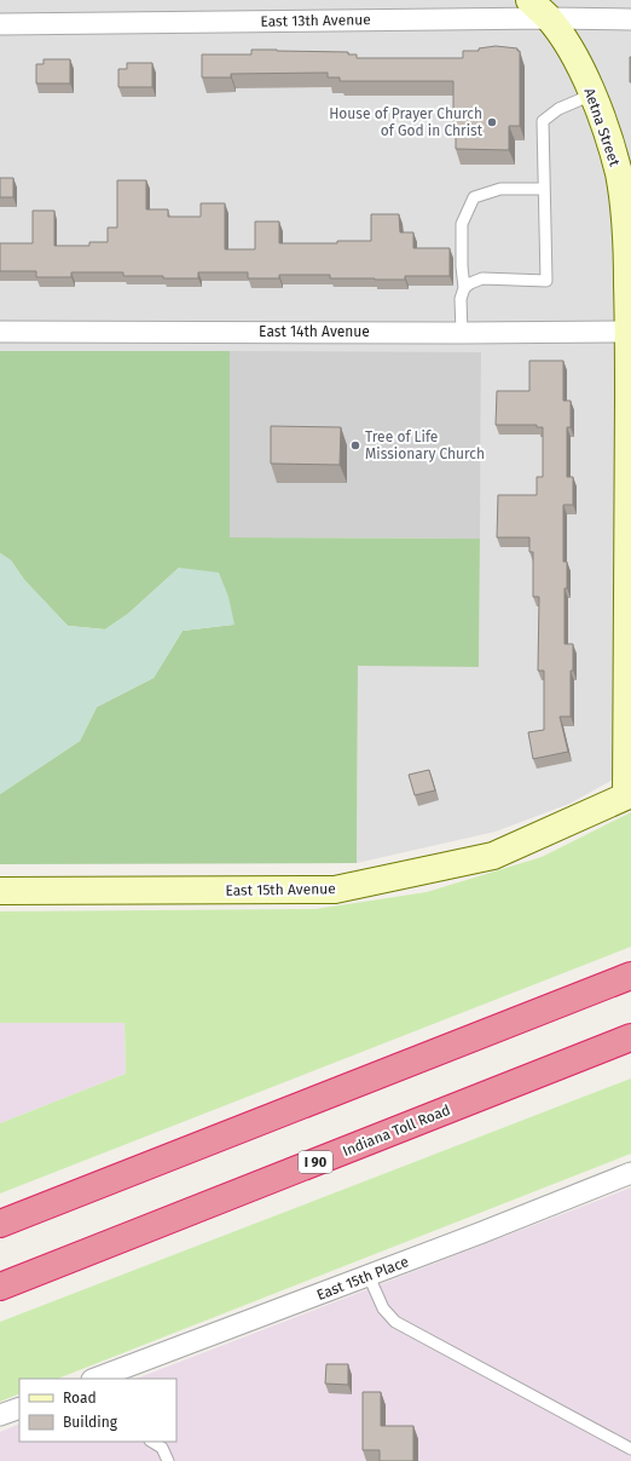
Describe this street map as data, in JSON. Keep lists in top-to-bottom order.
{
  "streets": {
    "highway": ["Indiana Toll Road", "I 90"],
    "street": [
      "East 13th Avenue",
      "Aetna Street",
      "East 14th Avenue",
      "East 15th Avenue",
      "East 15th Place"
    ]
  },
  "crossings": [
    ["East 13th Avenue", "Aetna Street"],
    ["Aetna Street", "East 14th Avenue"],
    ["Aetna Street", "East 15th Avenue"]
  ],
  "places": ["House of Prayer Church of God in Christ", "Tree of Life Missionary Church"],
  "legend": ["Road", "Building"]
}
